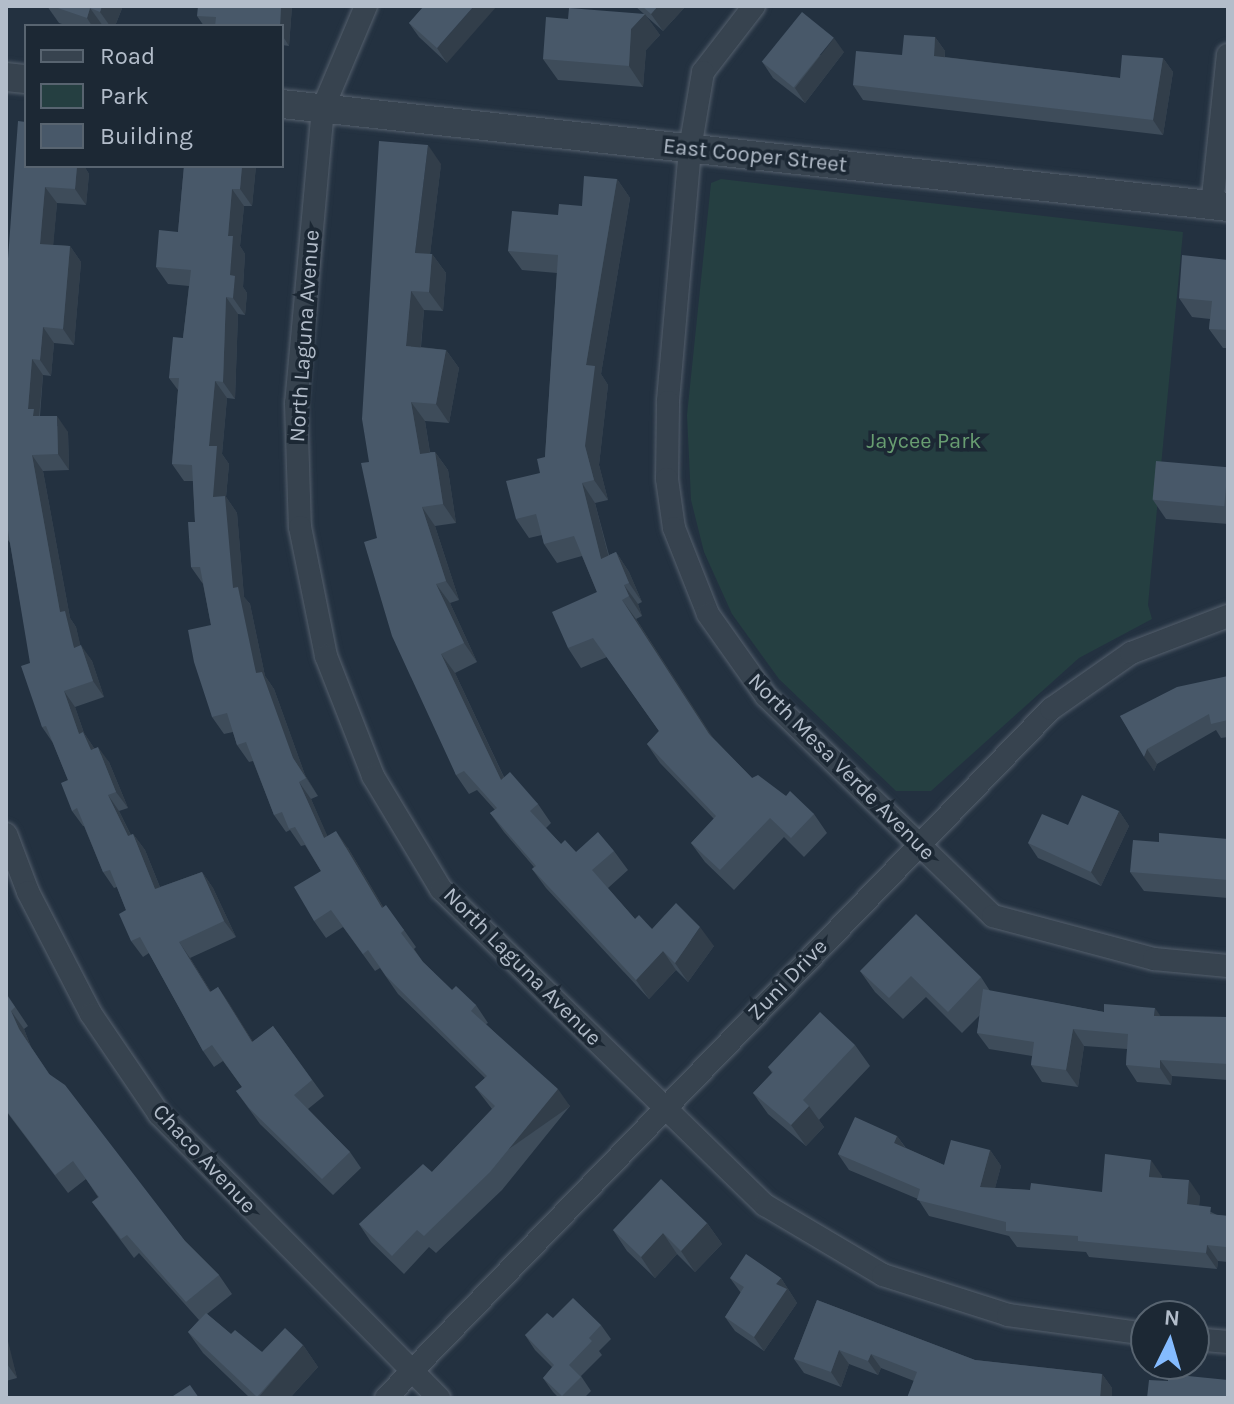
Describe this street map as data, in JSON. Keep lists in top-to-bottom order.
{
  "streets": {
    "street": [
      "East Cooper Street",
      "North Laguna Avenue",
      "North Mesa Verde Avenue",
      "Zuni Drive",
      "Chaco Avenue"
    ]
  },
  "crossings": [
    ["East Cooper Street", "North Laguna Avenue"],
    ["East Cooper Street", "North Mesa Verde Avenue"],
    ["North Laguna Avenue", "Zuni Drive"],
    ["North Mesa Verde Avenue", "Zuni Drive"],
    ["Zuni Drive", "Chaco Avenue"]
  ],
  "parks": ["Jaycee Park"],
  "legend": ["Road", "Park", "Building"],
  "north": "top"
}
